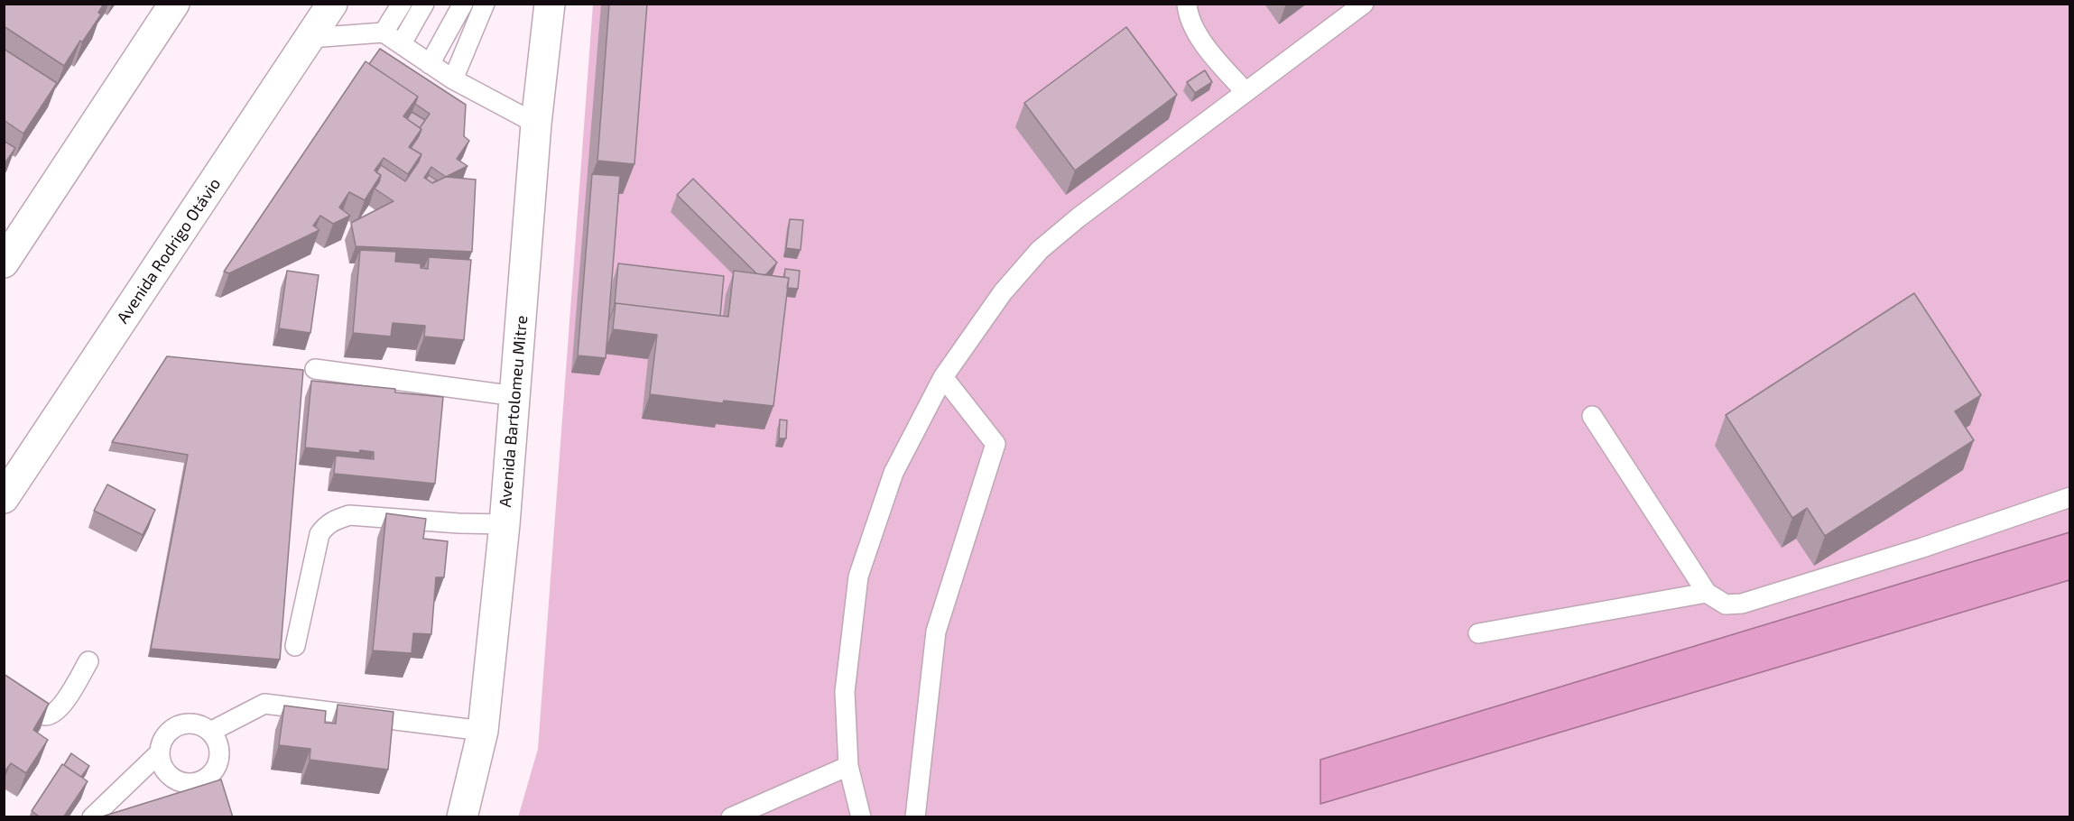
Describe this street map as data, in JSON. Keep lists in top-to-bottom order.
{
  "streets": {
    "main road": ["Avenida Rodrigo Otávio", "Avenida Bartolomeu Mitre"]
  }
}
